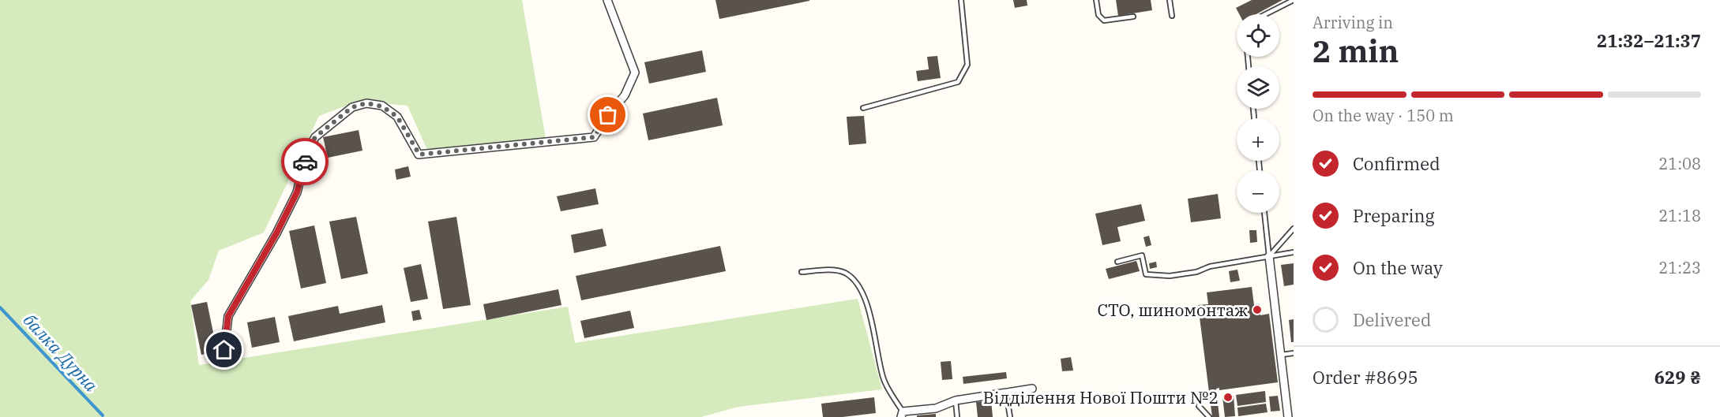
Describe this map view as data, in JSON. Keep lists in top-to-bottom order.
{
  "water": ["балка Дурна"],
  "places": ["СТО, шиномонтаж", "Відділення Нової Пошти №2"],
  "page": {
    "heading": ["2 min", "Arriving in", "21:32–21:37"],
    "panel": ["Order #8695", "629 ₴"],
    "map_buttons": ["+", "−"],
    "bar": "On the way · 150 m",
    "list": [
      ["Confirmed", "21:08"],
      ["Preparing", "21:18"],
      ["On the way", "21:23"],
      "Delivered"
    ]
  }
}
